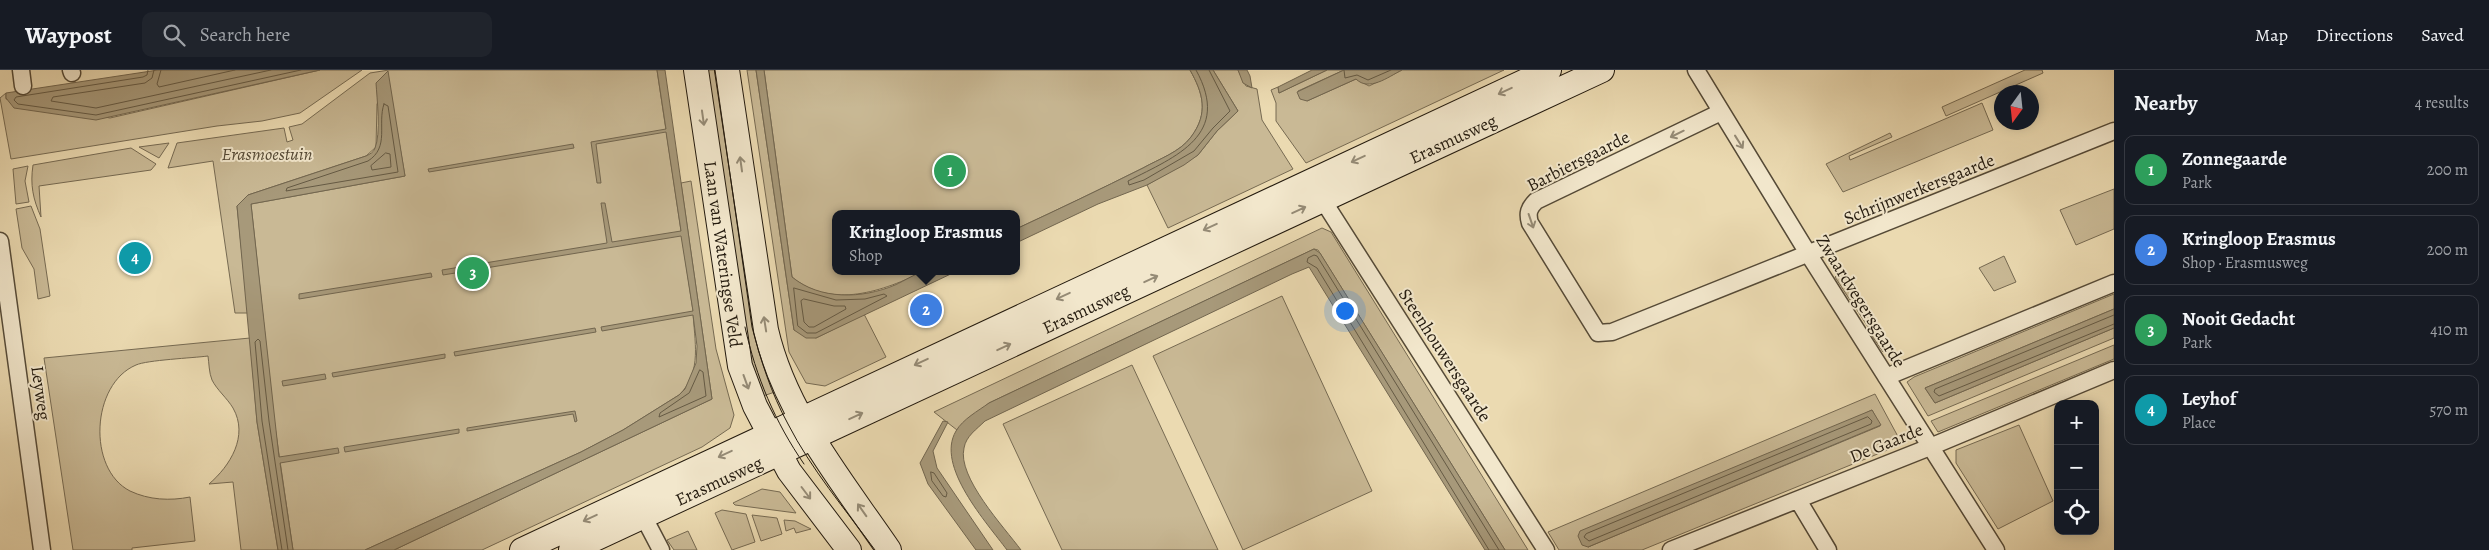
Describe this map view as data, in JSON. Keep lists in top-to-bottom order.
{
  "streets": {
    "main road": ["Erasmusweg", "Laan van Wateringse Veld"],
    "street": [
      "Barbiersgaarde",
      "Schrijnwerkersgaarde",
      "Zwaardvegersgaarde",
      "Steenhouwersgaarde",
      "Leyweg",
      "De Gaarde"
    ]
  },
  "crossings": [
    ["Erasmusweg", "Laan van Wateringse Veld"],
    ["Erasmusweg", "Steenhouwersgaarde"],
    ["Barbiersgaarde", "Schrijnwerkersgaarde"],
    ["Barbiersgaarde", "Zwaardvegersgaarde"],
    ["Schrijnwerkersgaarde", "Zwaardvegersgaarde"],
    ["Zwaardvegersgaarde", "De Gaarde"]
  ],
  "parks": ["Erasmoestuin"],
  "north": "bottom",
  "page": {
    "header": "Waypost",
    "search": "Search here",
    "nav": ["Map", "Directions", "Saved"],
    "heading": ["Nearby", "4 results"],
    "list": [
      {
        "mark": "1",
        "name": "Zonnegaarde",
        "note": "Park",
        "value": "200 m"
      },
      {
        "mark": "2",
        "name": "Kringloop Erasmus",
        "note": "Shop · Erasmusweg",
        "value": "200 m"
      },
      {
        "mark": "3",
        "name": "Nooit Gedacht",
        "note": "Park",
        "value": "410 m"
      },
      {
        "mark": "4",
        "name": "Leyhof",
        "note": "Place",
        "value": "570 m"
      }
    ],
    "pins": [
      "1",
      "4",
      "3",
      "2"
    ],
    "popup": ["Kringloop Erasmus", "Shop"],
    "map_buttons": ["+", "−"]
  }
}
